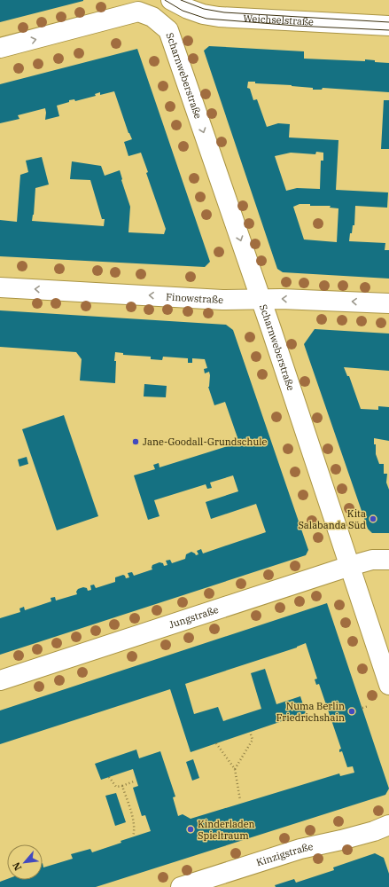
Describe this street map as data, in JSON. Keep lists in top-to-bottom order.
{
  "streets": {
    "street": [
      "Weichselstraße",
      "Scharnweberstraße",
      "Finowstraße",
      "Jungstraße",
      "Kinzigstraße"
    ]
  },
  "crossings": [
    ["Scharnweberstraße", "Finowstraße"],
    ["Scharnweberstraße", "Jungstraße"]
  ],
  "one_way": ["Finowstraße"],
  "places": [
    "Jane-Goodall-Grundschule",
    "Kita Salabanda Süd",
    "Numa Berlin Friedrichshain",
    "Kinderladen Spieltraum"
  ],
  "north": "bottom left"
}
